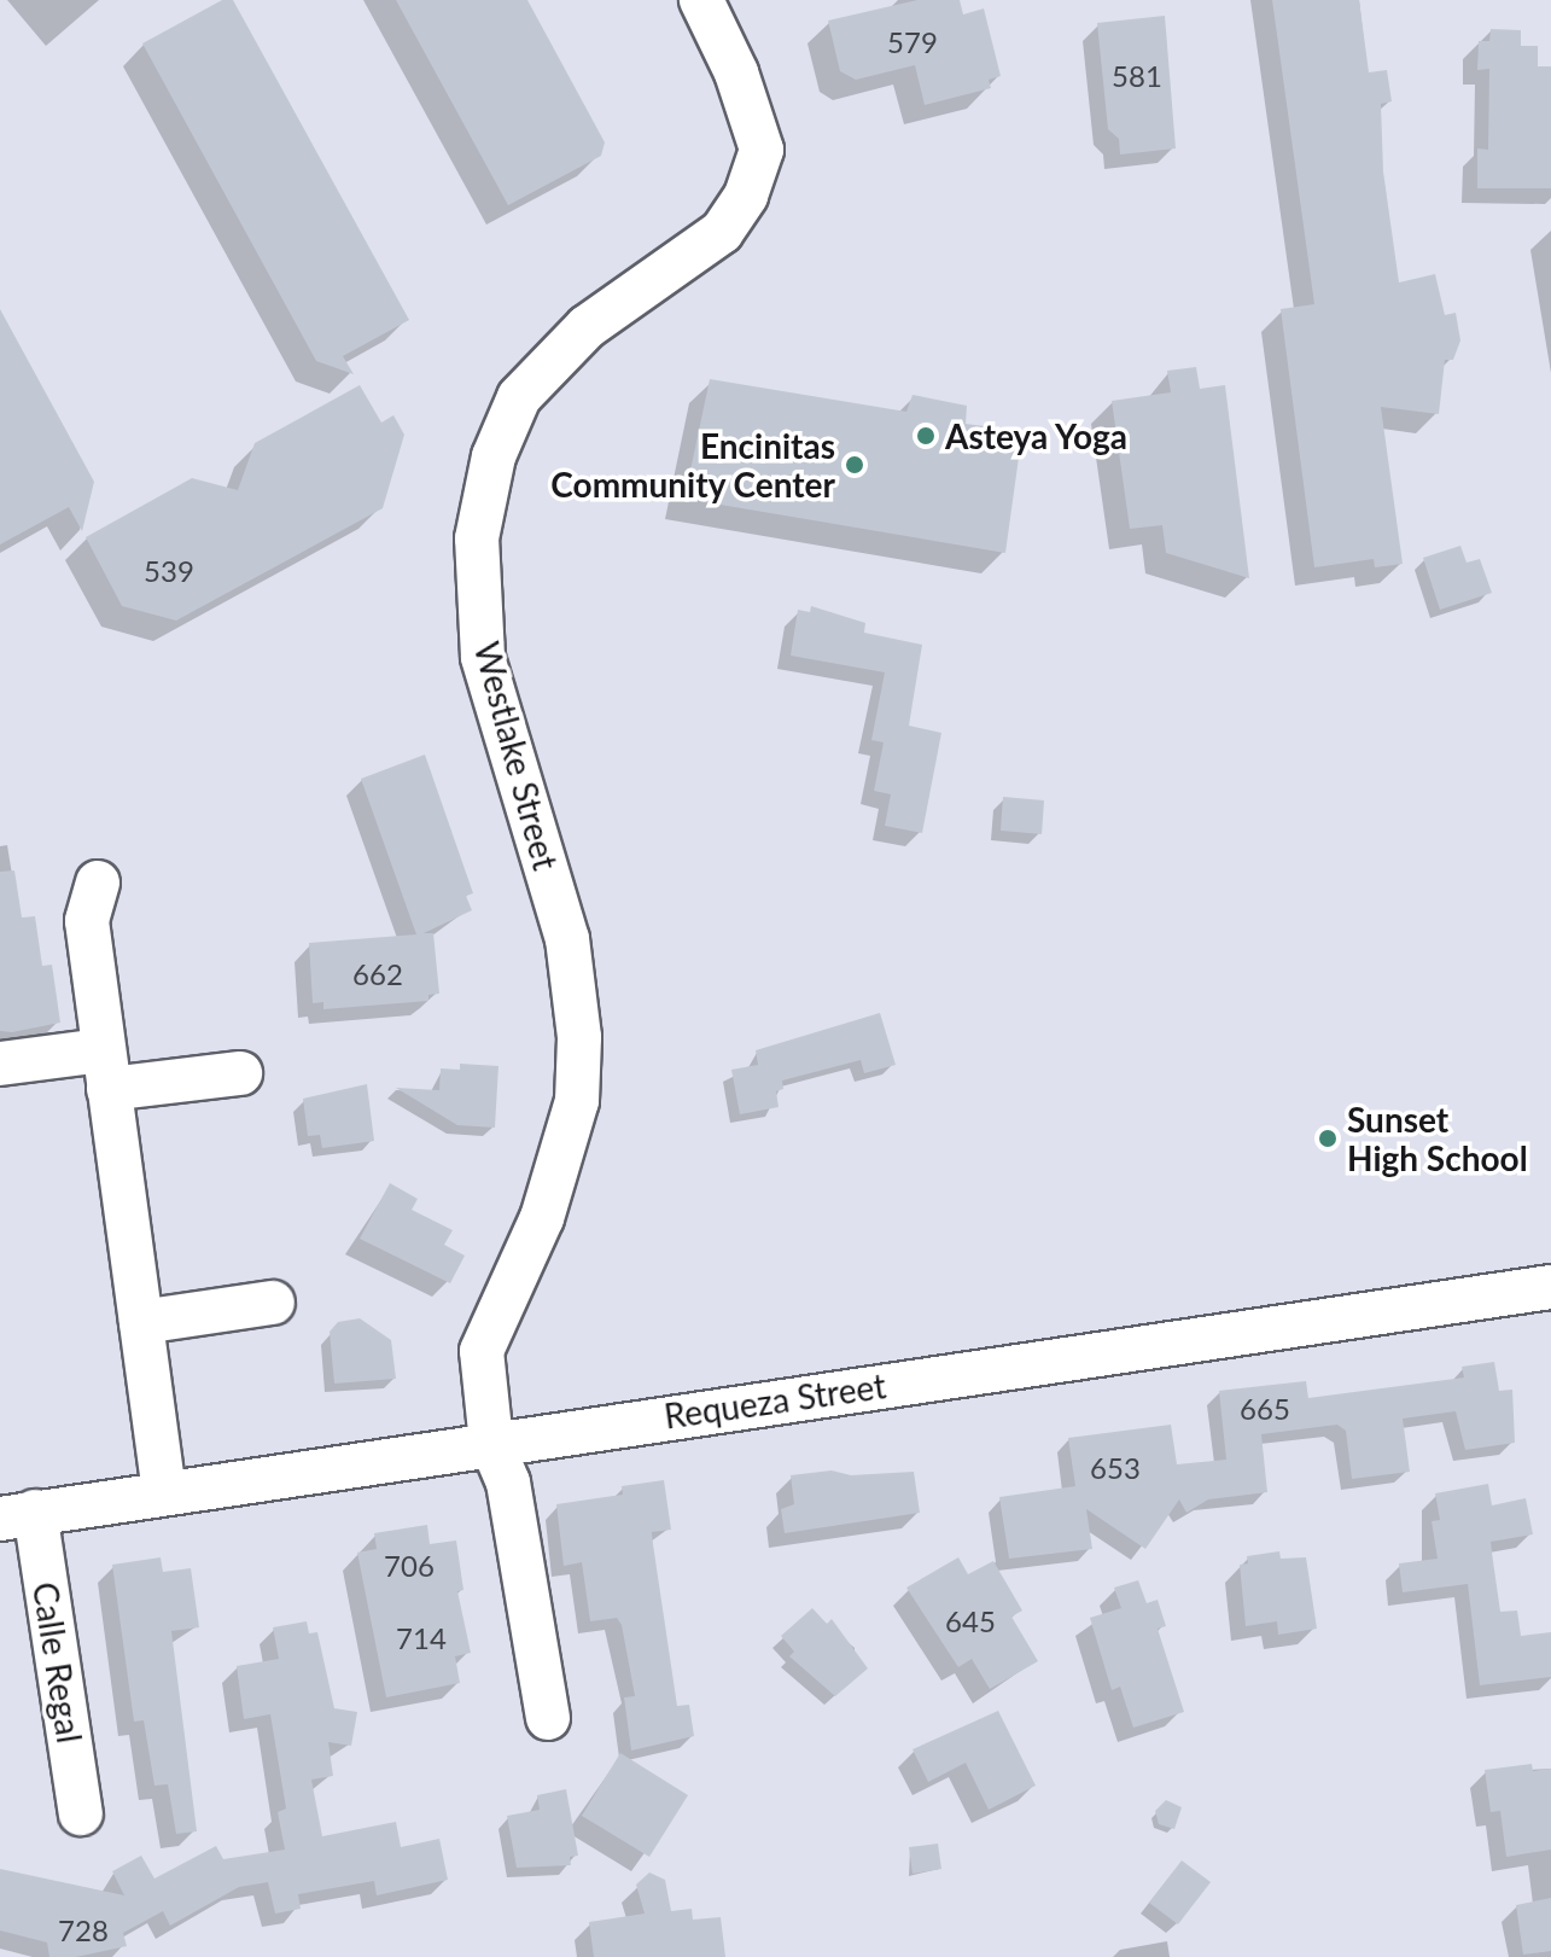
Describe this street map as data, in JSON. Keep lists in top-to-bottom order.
{
  "streets": {
    "street": ["Westlake Street", "Requeza Street", "Calle Regal"]
  },
  "crossings": [
    ["Westlake Street", "Requeza Street"],
    ["Requeza Street", "Calle Regal"]
  ],
  "places": ["Asteya Yoga", "Encinitas Community Center", "Sunset High School"],
  "house_numbers": [
    "579",
    "581",
    "539",
    "662",
    "665",
    "653",
    "706",
    "645",
    "714",
    "728"
  ]
}
